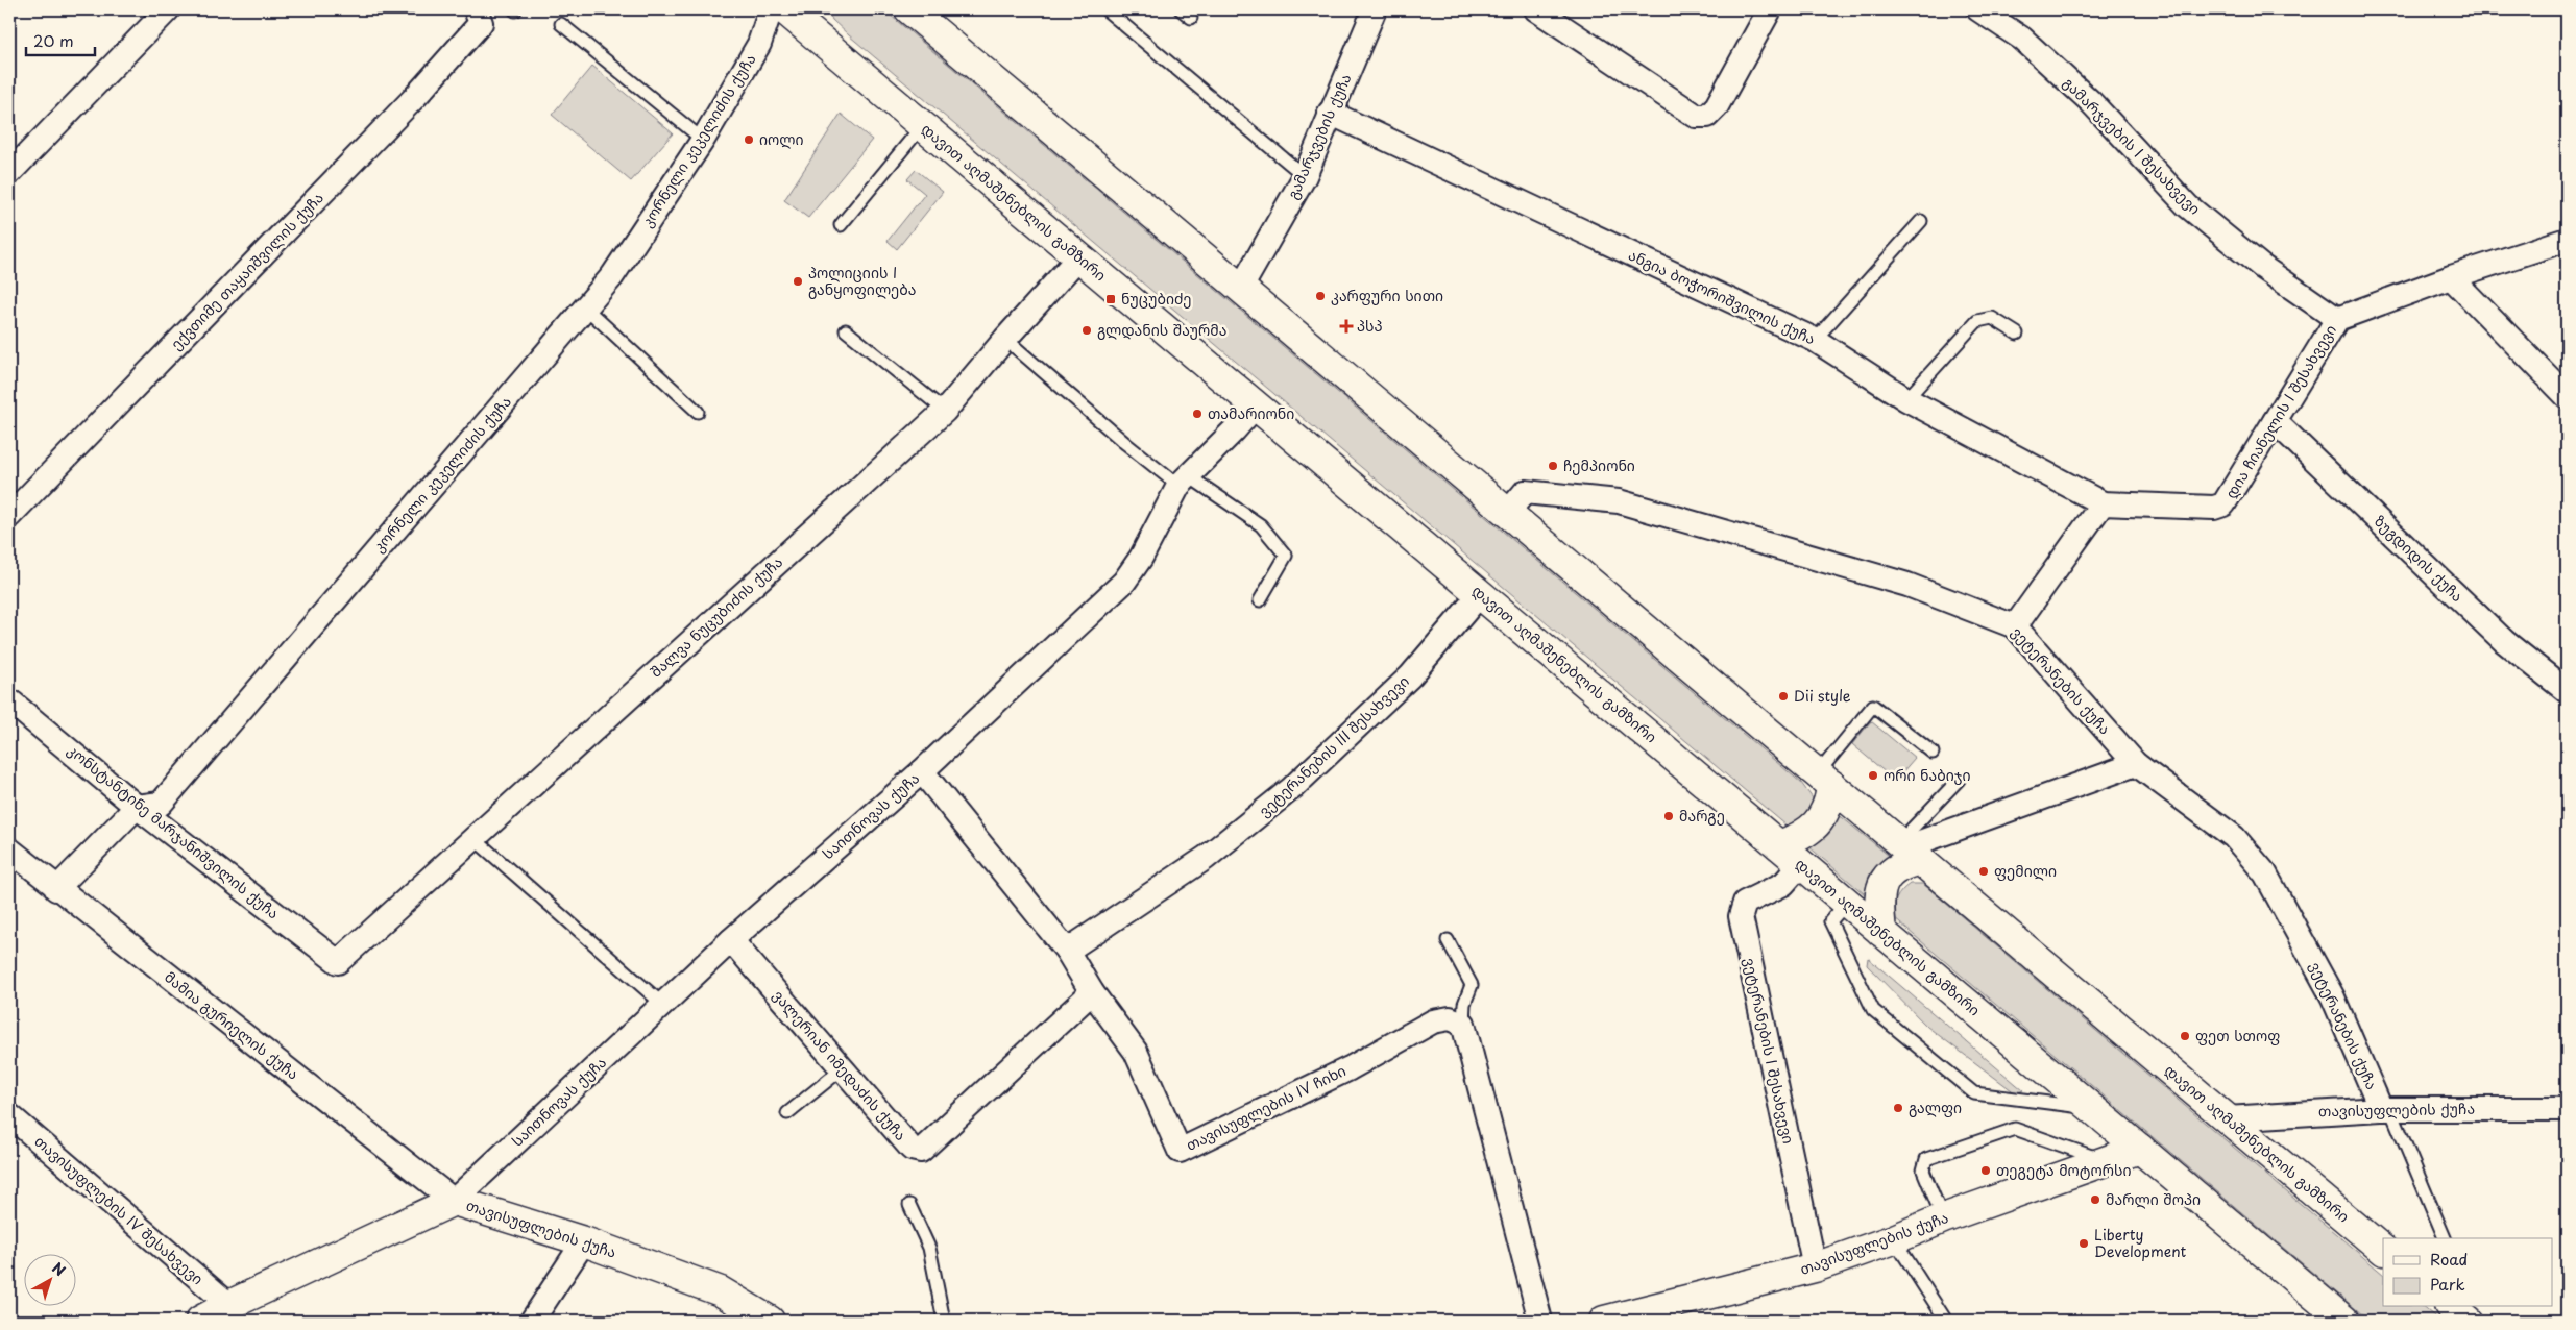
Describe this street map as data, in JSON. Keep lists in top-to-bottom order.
{
  "streets": {
    "main road": ["დავით აღმაშენებლის გამზირი", "თავისუფლების ქუჩა"],
    "street": [
      "გამარჯვების ქუჩა",
      "კორნელი კეკელიძის ქუჩა",
      "გამარჯვების I შესახვევი",
      "ექვთიმე თაყაიშვილის ქუჩა",
      "ანგია ბოჭორიშვილის ქუჩა",
      "დია ჩიანელის I შესახვევი",
      "ზუგდიდის ქუჩა",
      "შალვა ნუცუბიძის ქუჩა",
      "ვეტერანების ქუჩა",
      "ვეტერანების III შესახვევი",
      "საითნოვას ქუჩა",
      "კონსტანტინე მარჯანიშვილის ქუჩა",
      "მამია გურიელის ქუჩა",
      "ვეტერანების I შესახვევი",
      "ვალერიან იმედაძის ქუჩა",
      "თავისუფლების IV ჩიხი",
      "თავისუფლების IV შესახვევი"
    ]
  },
  "crossings": [
    ["გამარჯვების ქუჩა", "დავით აღმაშენებლის გამზირი"],
    ["გამარჯვების ქუჩა", "ანგია ბოჭორიშვილის ქუჩა"],
    ["კორნელი კეკელიძის ქუჩა", "კონსტანტინე მარჯანიშვილის ქუჩა"],
    ["გამარჯვების I შესახვევი", "დია ჩიანელის I შესახვევი"],
    ["დავით აღმაშენებლის გამზირი", "შალვა ნუცუბიძის ქუჩა"],
    ["დავით აღმაშენებლის გამზირი", "ვეტერანების ქუჩა"],
    ["დავით აღმაშენებლის გამზირი", "ვეტერანების III შესახვევი"],
    ["დავით აღმაშენებლის გამზირი", "საითნოვას ქუჩა"],
    ["დავით აღმაშენებლის გამზირი", "ვეტერანების I შესახვევი"],
    ["დავით აღმაშენებლის გამზირი", "თავისუფლების ქუჩა"],
    ["ანგია ბოჭორიშვილის ქუჩა", "დია ჩიანელის I შესახვევი"],
    ["დია ჩიანელის I შესახვევი", "ზუგდიდის ქუჩა"],
    ["შალვა ნუცუბიძის ქუჩა", "კონსტანტინე მარჯანიშვილის ქუჩა"],
    ["ვეტერანების ქუჩა", "თავისუფლების ქუჩა"],
    ["ვეტერანების III შესახვევი", "თავისუფლების IV ჩიხი"],
    ["საითნოვას ქუჩა", "მამია გურიელის ქუჩა"],
    ["საითნოვას ქუჩა", "ვალერიან იმედაძის ქუჩა"],
    ["საითნოვას ქუჩა", "თავისუფლების IV ჩიხი"],
    ["საითნოვას ქუჩა", "თავისუფლების ქუჩა"],
    ["მამია გურიელის ქუჩა", "თავისუფლების ქუჩა"],
    ["ვეტერანების I შესახვევი", "თავისუფლების ქუჩა"],
    ["ვალერიან იმედაძის ქუჩა", "თავისუფლების IV ჩიხი"],
    ["თავისუფლების ქუჩა", "თავისუფლების IV შესახვევი"]
  ],
  "places": {
    "other": [
      "იოლი",
      "პოლიციის I განყოფილება",
      "კარფური სითი",
      "გლდანის შაურმა",
      "თამარიონი",
      "ჩემპიონი",
      "Dii style",
      "ორი ნაბიჯი",
      "მარგე",
      "ფემილი",
      "ფეთ სთოფ",
      "გალფი",
      "თეგეტა მოტორსი",
      "მარლი შოპი",
      "Liberty Development"
    ],
    "transit": ["ნუცუბიძე"],
    "health": ["პსპ"]
  },
  "legend": ["Road", "Park"],
  "scale_bar": "20 m",
  "north": "top right"
}
